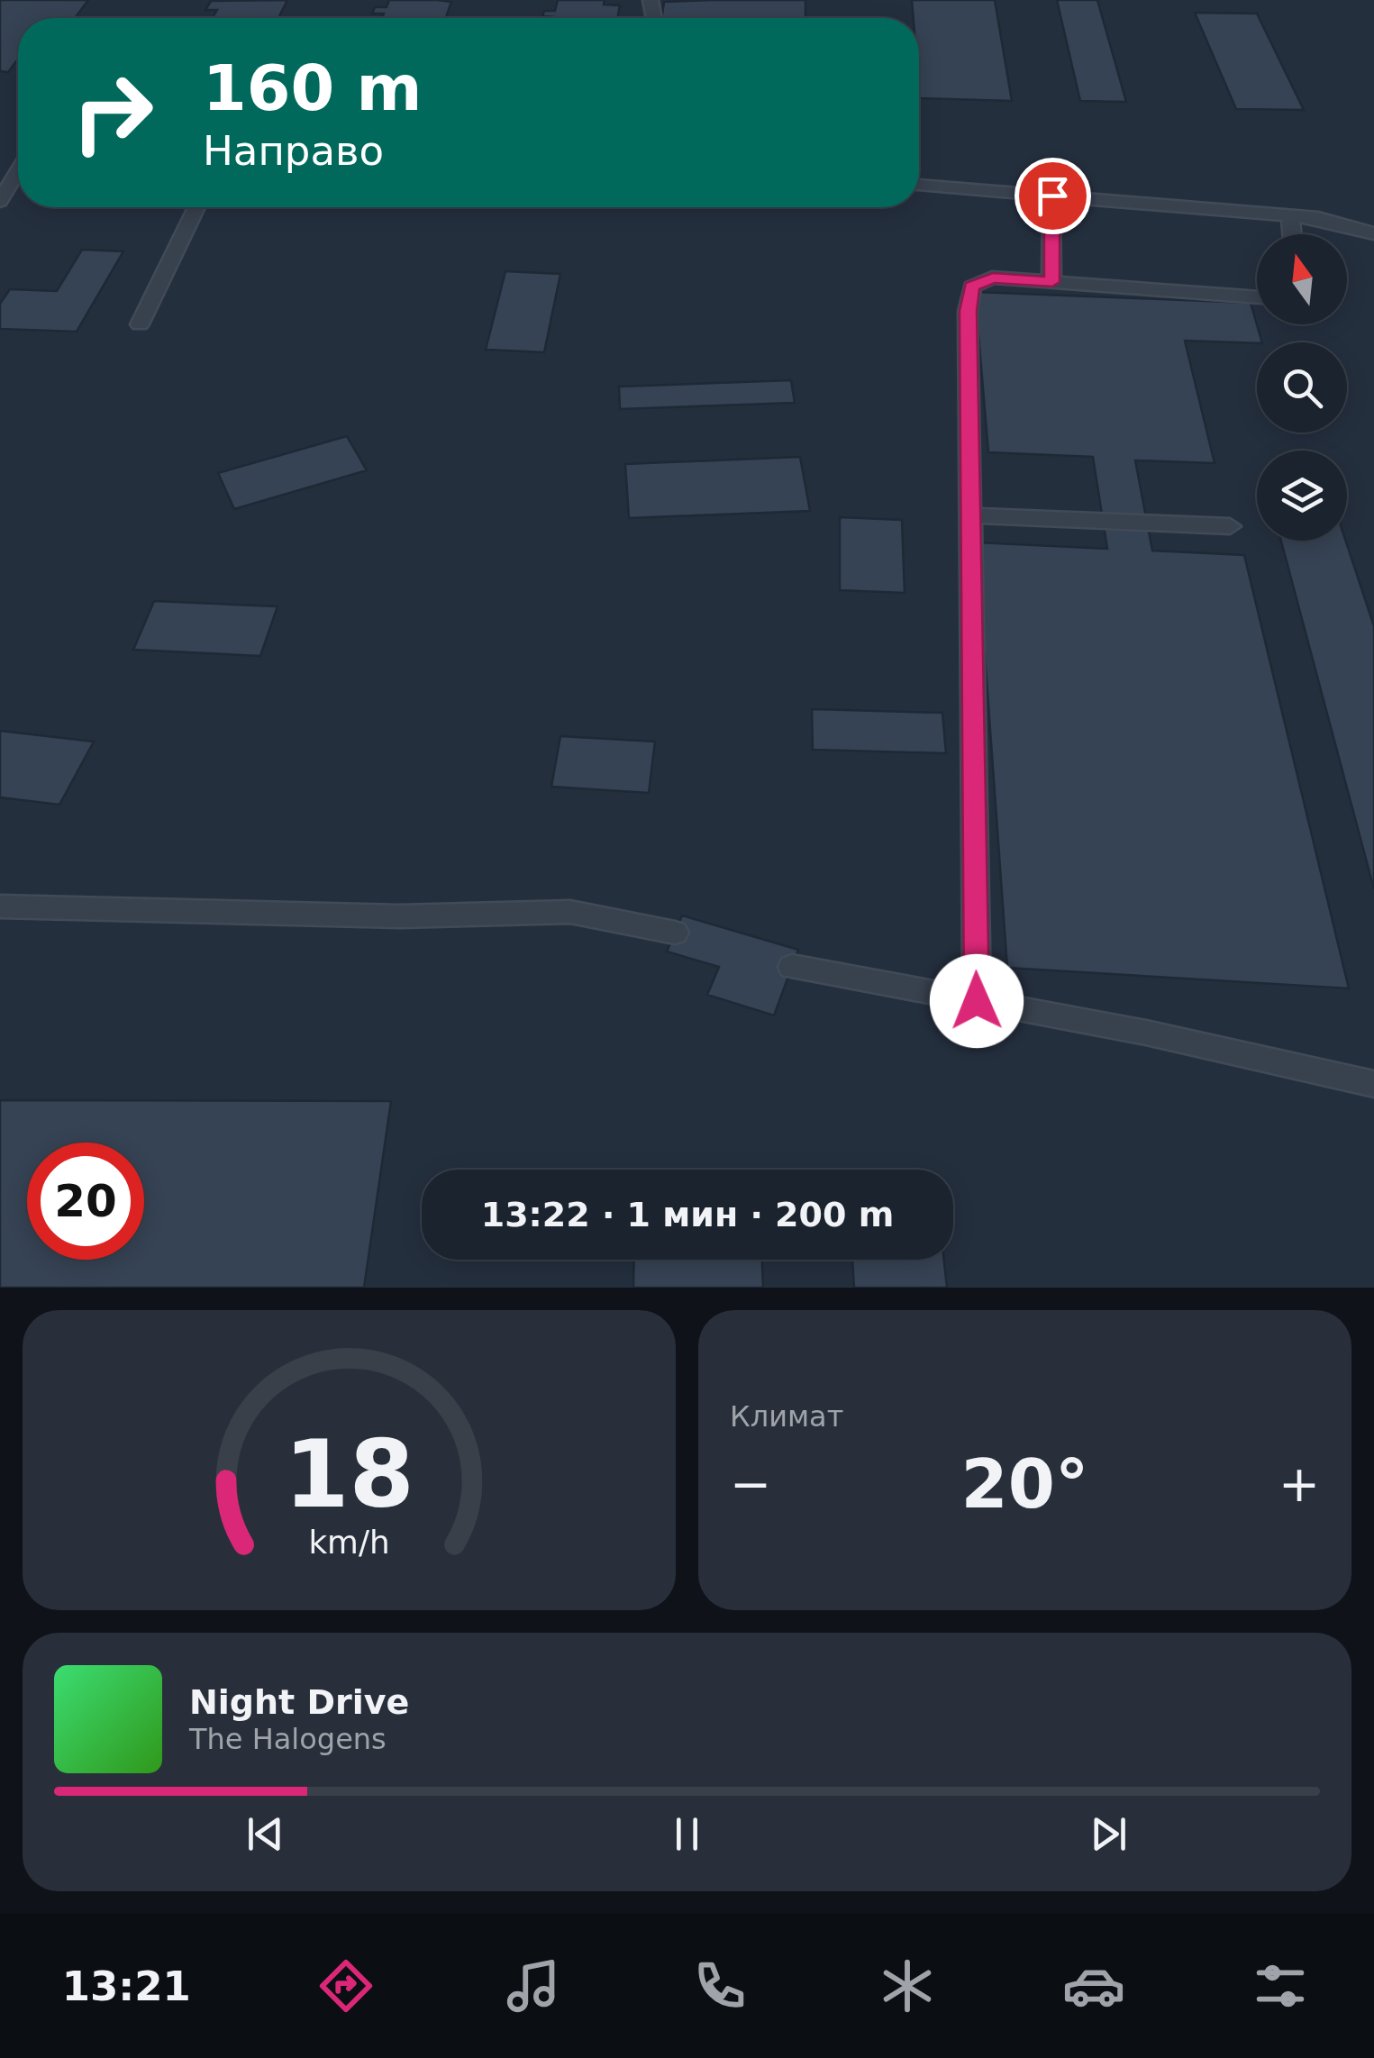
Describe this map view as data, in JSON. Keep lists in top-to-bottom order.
{
  "north": "top",
  "page": {
    "turn": ["160 m", "Направо"],
    "limit": "20",
    "trip": "13:22 · 1 мин · 200 m",
    "tile": "Климат",
    "heat": ["−", "20°", "+"],
    "song": ["Night Drive", "The Halogens"],
    "tabs": "13:21",
    "gauge": ["18", "km/h"]
  }
}
